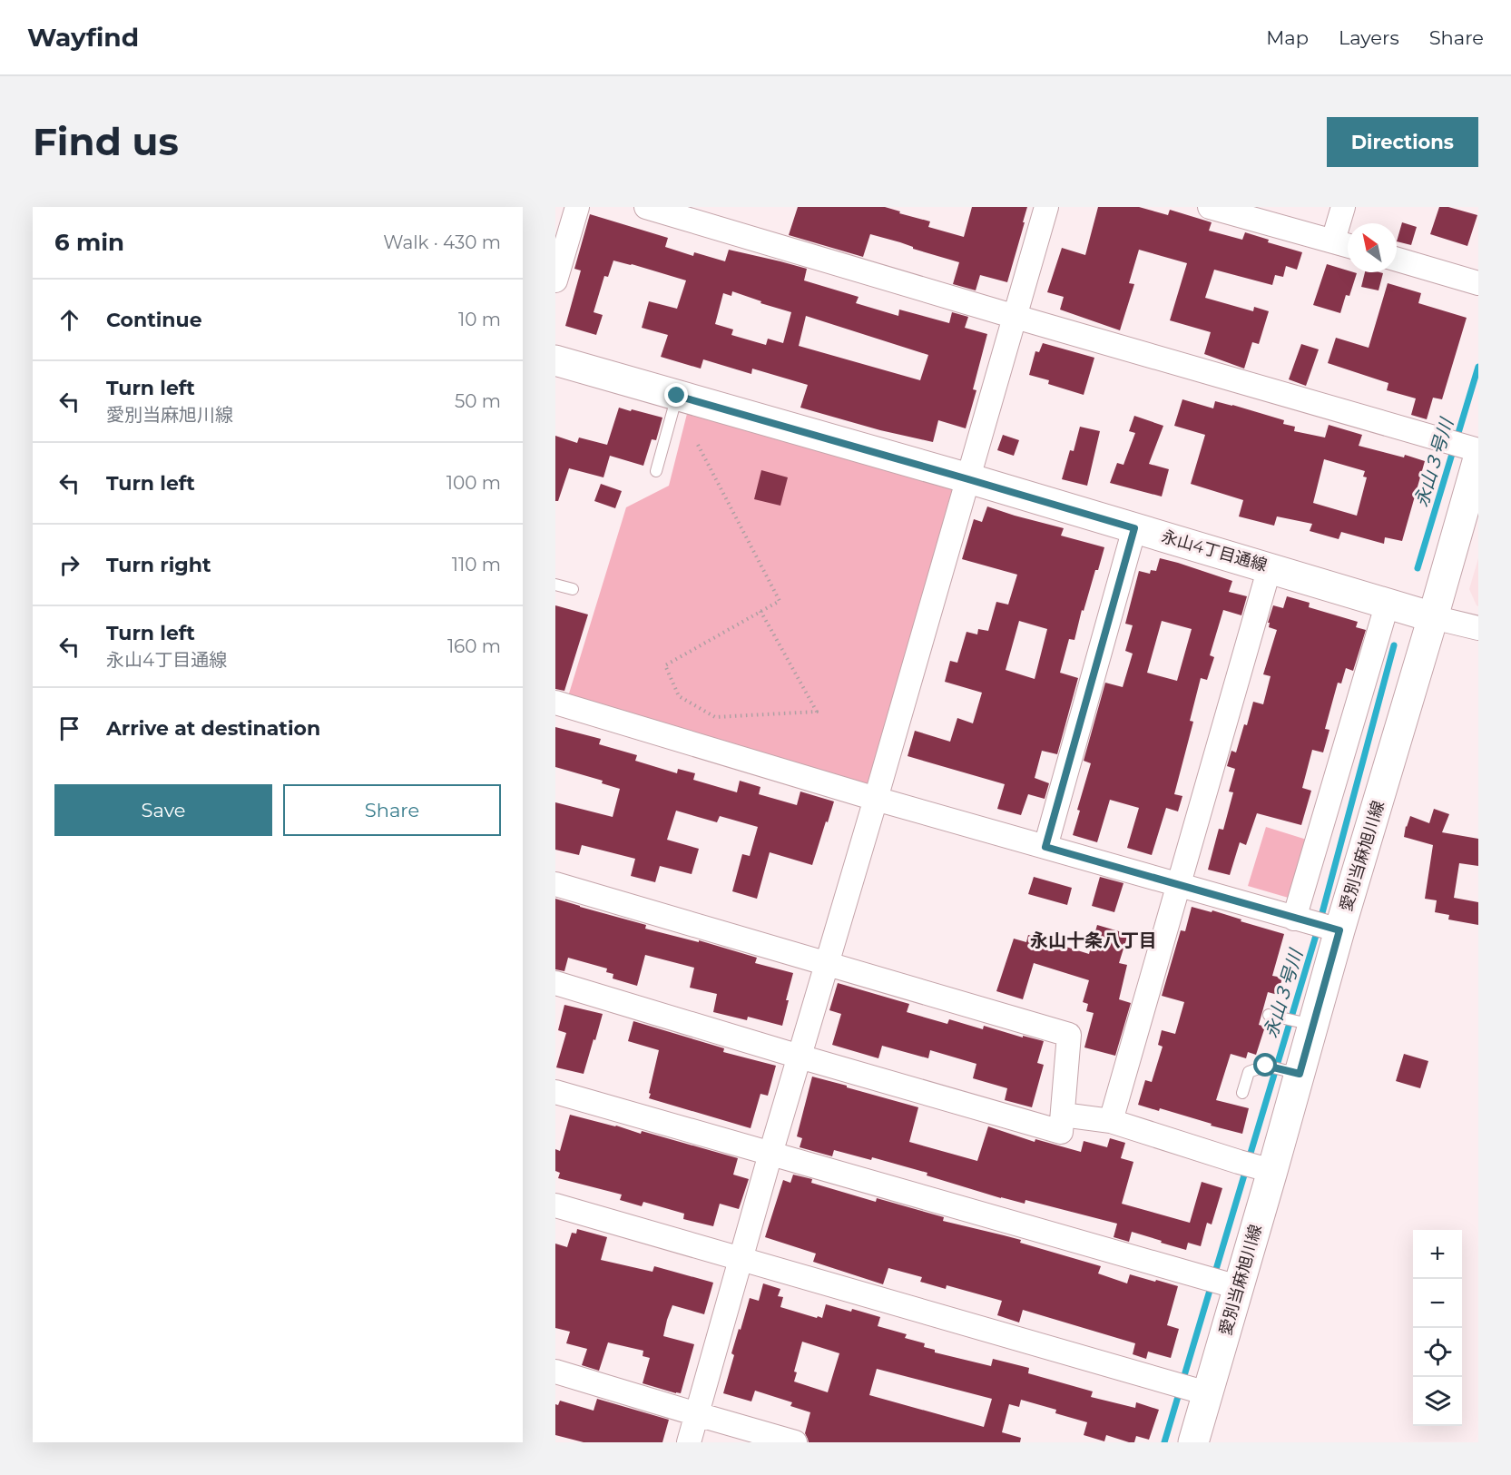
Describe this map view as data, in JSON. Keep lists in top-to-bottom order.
{
  "streets": {
    "main road": ["永山4丁目通線", "愛別当麻旭川線"]
  },
  "crossings": [
    ["永山4丁目通線", "愛別当麻旭川線"]
  ],
  "districts": ["永山十条八丁目"],
  "water": ["永山３号川"],
  "north": "top left",
  "page": {
    "header": "Wayfind",
    "nav": ["Map", "Layers", "Share"],
    "buttons": [
      "Directions",
      ["Save", "Share"]
    ],
    "title": "Find us",
    "heading": ["6 min", "Walk · 430 m"],
    "list": [
      ["Continue", "10 m"],
      ["Turn left", "愛別当麻旭川線", "50 m"],
      ["Turn left", "100 m"],
      ["Turn right", "110 m"],
      ["Turn left", "永山4丁目通線", "160 m"],
      "Arrive at destination"
    ],
    "map_buttons": ["+", "−"]
  }
}
